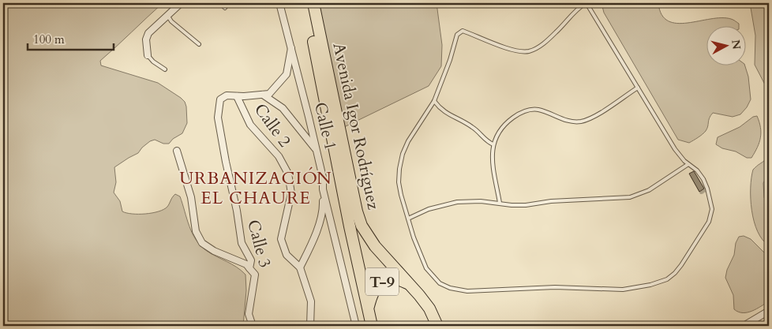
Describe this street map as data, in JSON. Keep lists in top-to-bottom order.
{
  "streets": {
    "highway": ["Avenida Igor Rodríguez", "T-9"],
    "street": ["Calle 2", "Calle 1", "Calle 3"]
  },
  "crossings": [
    ["Calle 2", "Calle 3"],
    ["Avenida Igor Rodríguez", "T-9"]
  ],
  "districts": ["URBANIZACIÓN EL CHAURE"],
  "scale_bar": "100 m",
  "north": "right"
}
